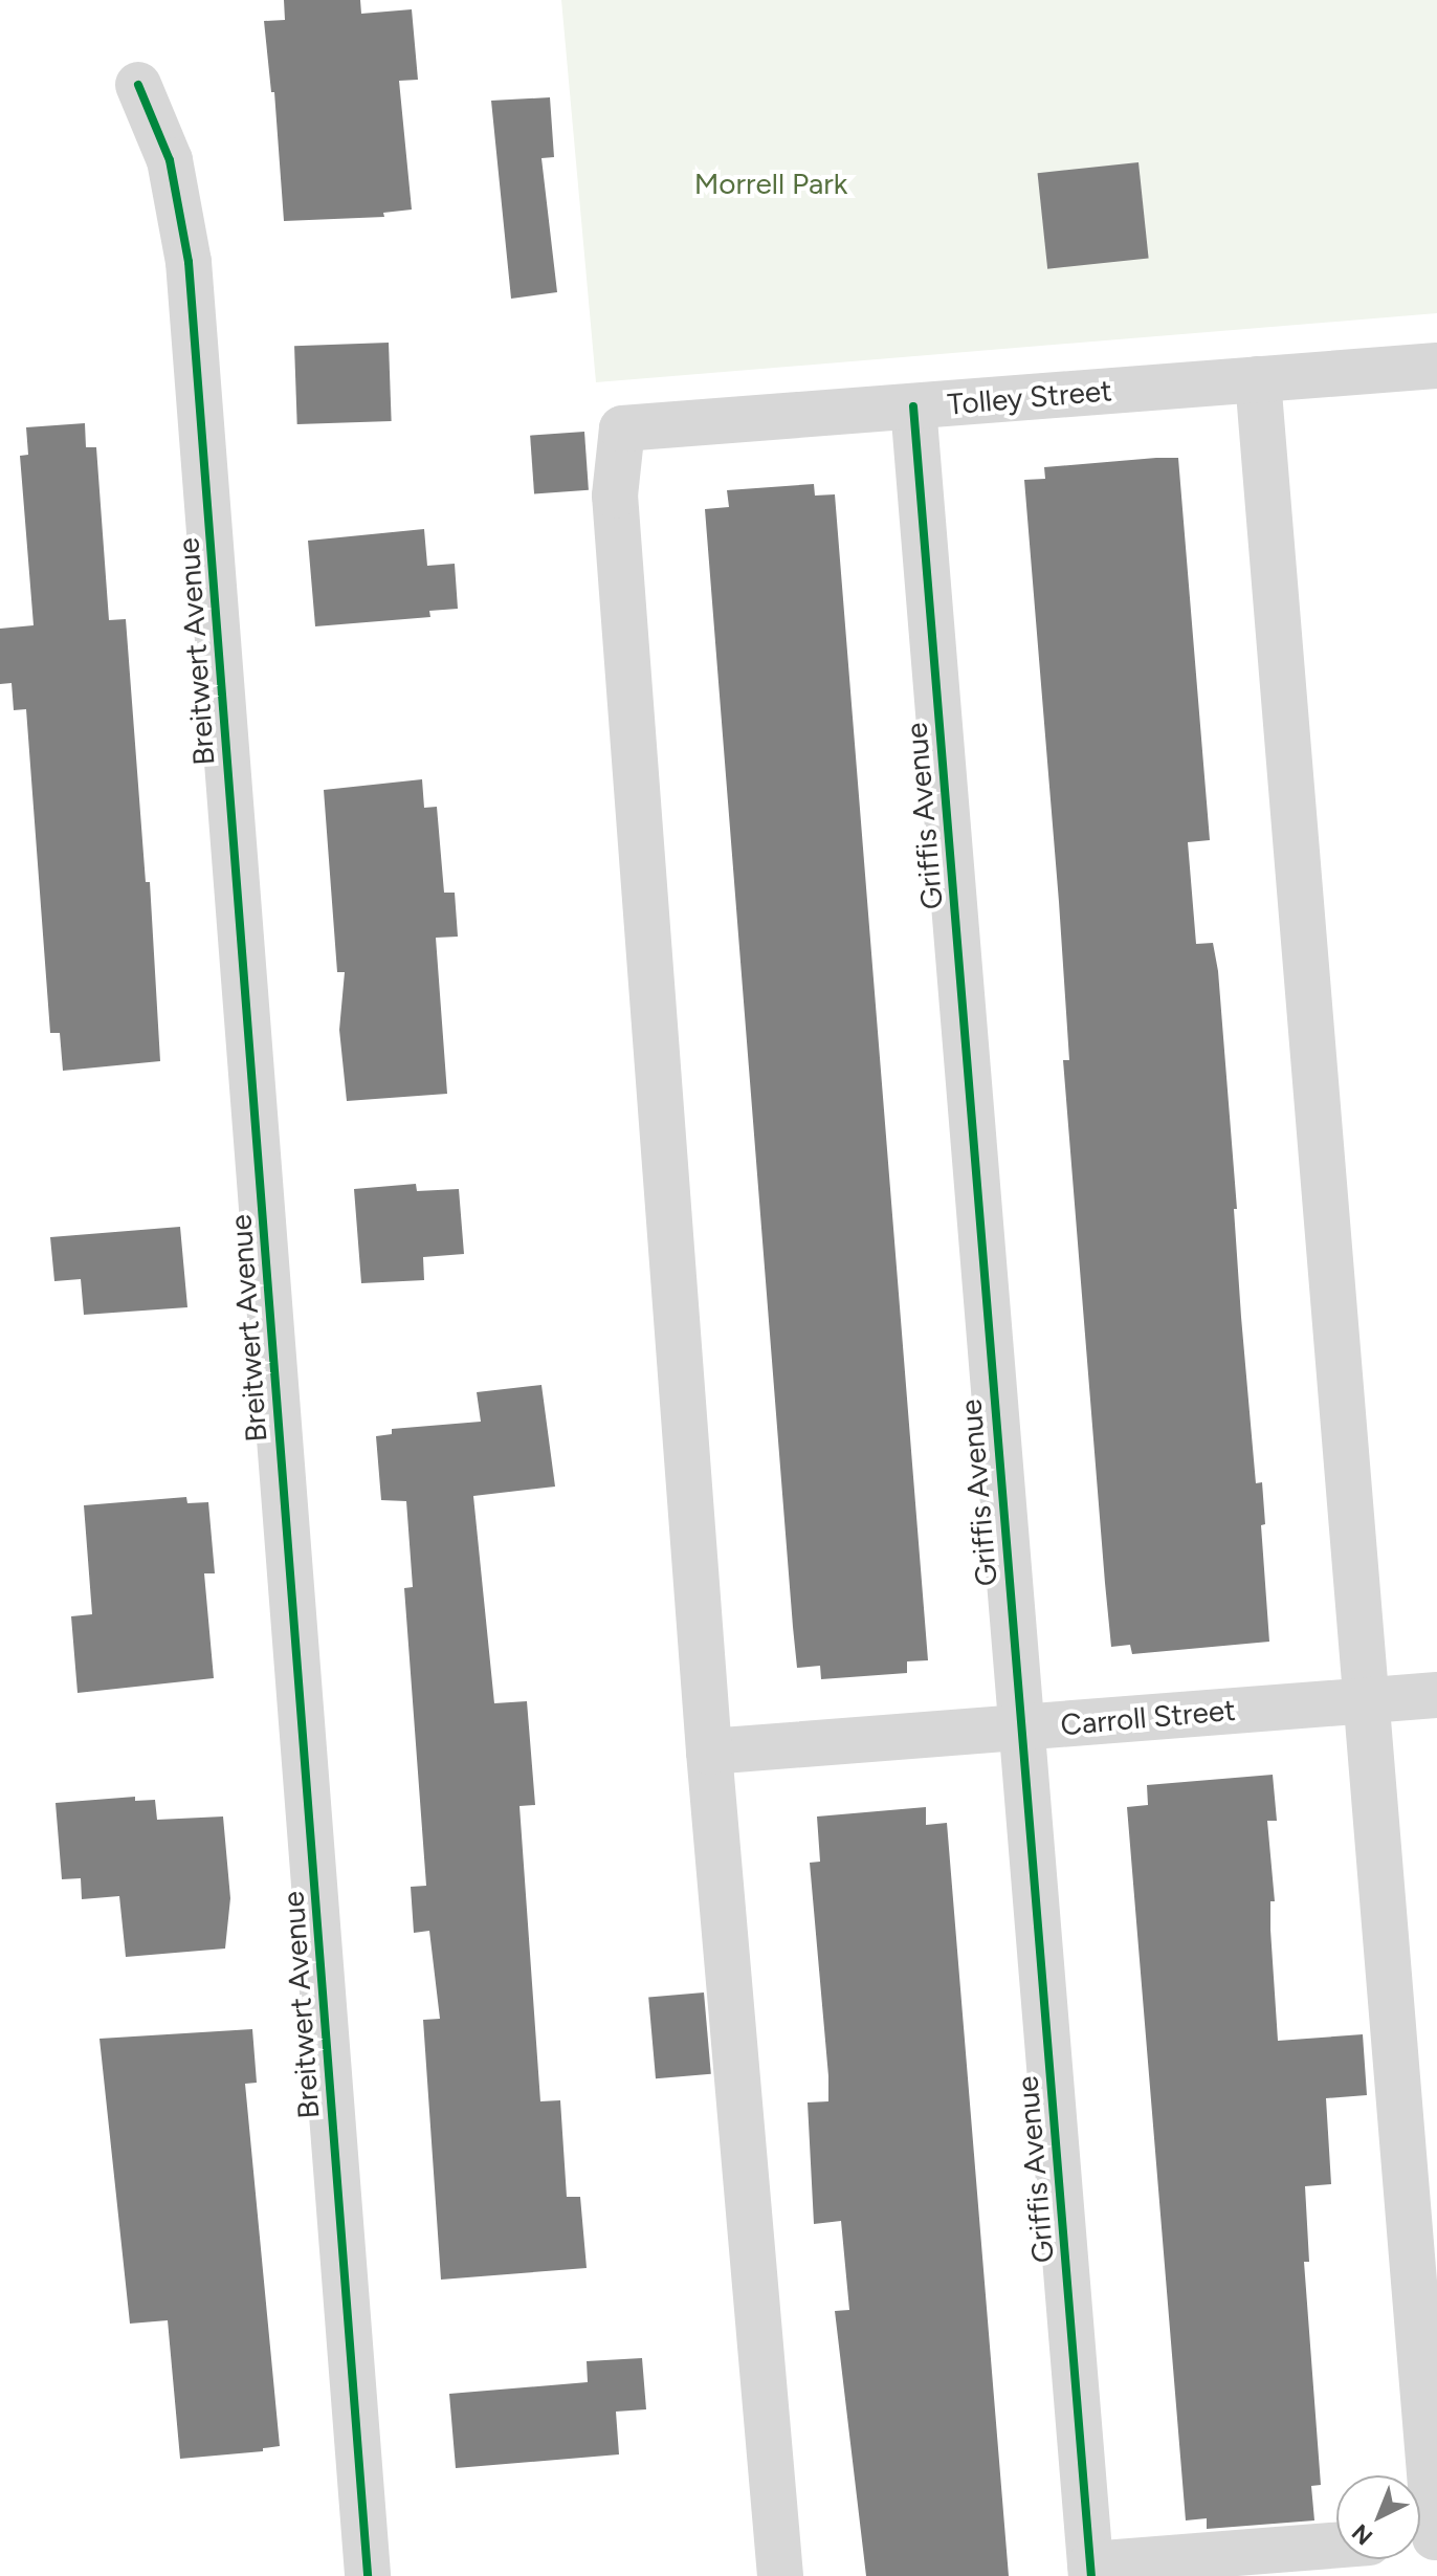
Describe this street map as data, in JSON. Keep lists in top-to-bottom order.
{
  "streets": {
    "street": [
      "Tolley Street",
      "Breitwert Avenue",
      "Griffis Avenue",
      "Carroll Street"
    ]
  },
  "crossings": [
    ["Tolley Street", "Griffis Avenue"],
    ["Tolley Street", "Carroll Street"],
    ["Griffis Avenue", "Carroll Street"]
  ],
  "parks": ["Morrell Park"],
  "north": "bottom left"
}
